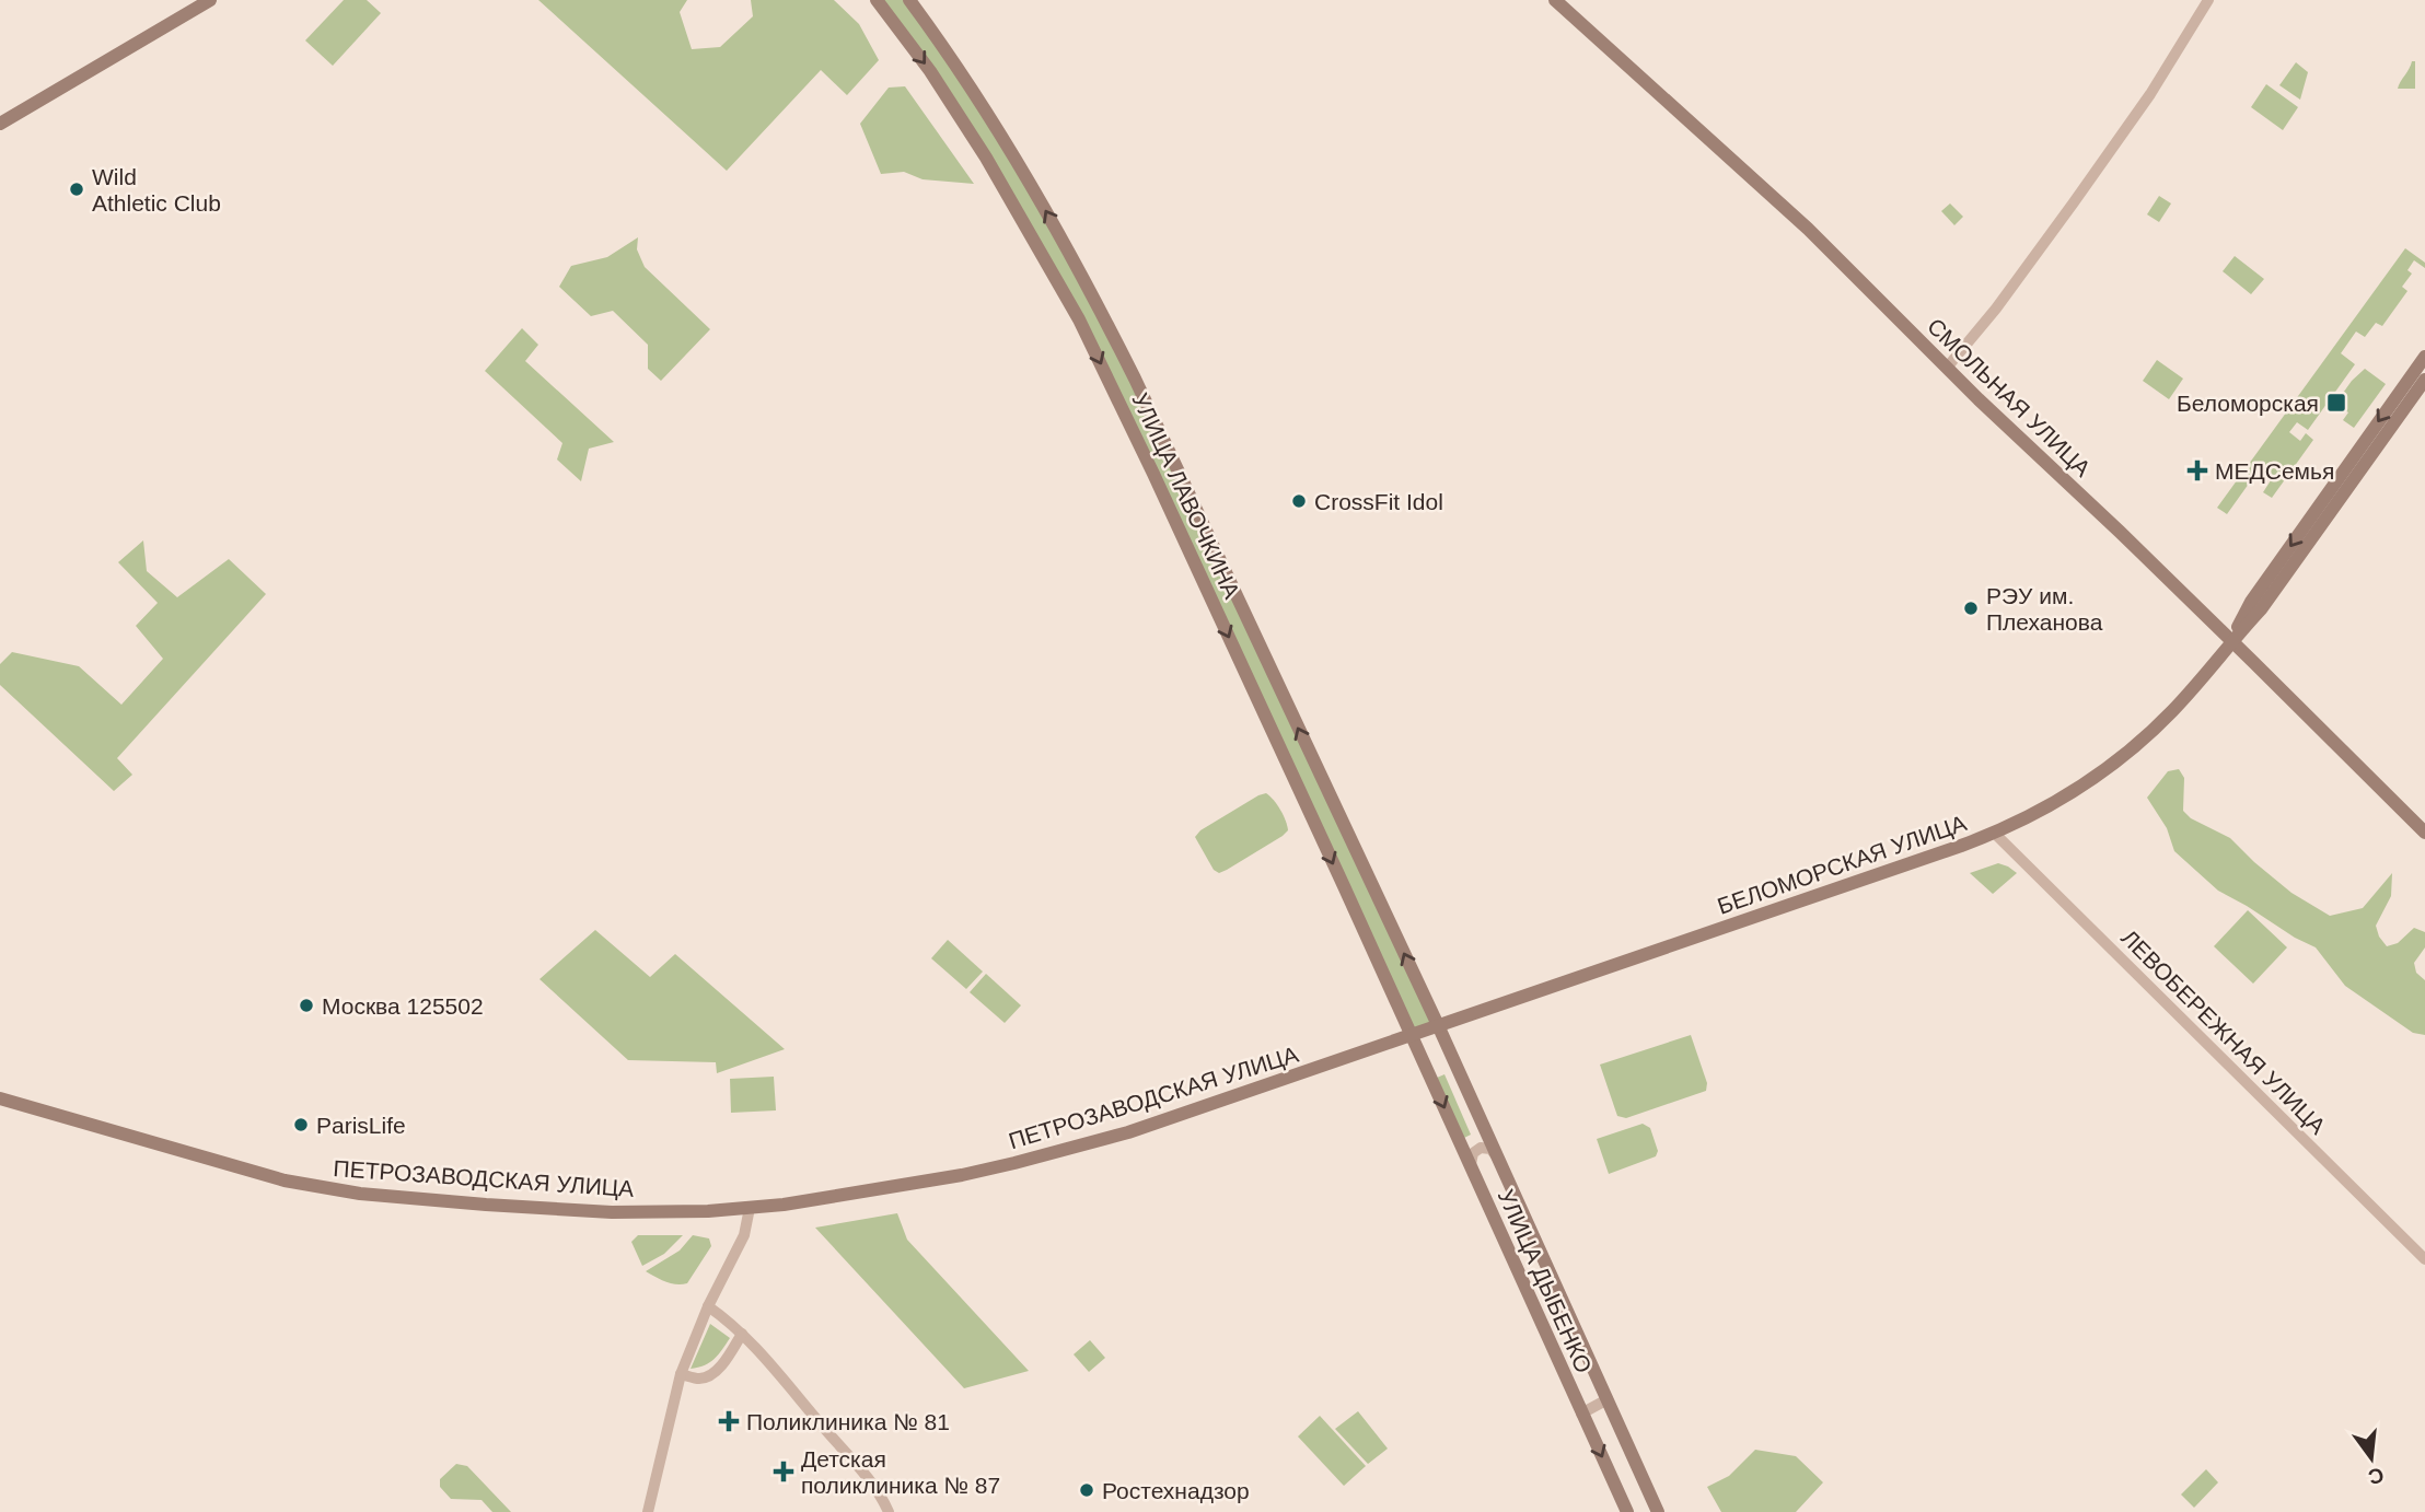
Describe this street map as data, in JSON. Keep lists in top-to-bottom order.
{
  "streets": {
    "main road": [
      "СМОЛЬНАЯ УЛИЦА",
      "УЛИЦА ЛАВОЧКИНА",
      "БЕЛОМОРСКАЯ УЛИЦА",
      "ПЕТРОЗАВОДСКАЯ УЛИЦА",
      "УЛИЦА ДЫБЕНКО"
    ],
    "street": ["ЛЕВОБЕРЕЖНАЯ УЛИЦА"]
  },
  "crossings": [
    ["СМОЛЬНАЯ УЛИЦА", "БЕЛОМОРСКАЯ УЛИЦА"],
    ["УЛИЦА ЛАВОЧКИНА", "БЕЛОМОРСКАЯ УЛИЦА"],
    ["УЛИЦА ЛАВОЧКИНА", "ПЕТРОЗАВОДСКАЯ УЛИЦА"],
    ["УЛИЦА ЛАВОЧКИНА", "УЛИЦА ДЫБЕНКО"],
    ["БЕЛОМОРСКАЯ УЛИЦА", "ЛЕВОБЕРЕЖНАЯ УЛИЦА"],
    ["БЕЛОМОРСКАЯ УЛИЦА", "ПЕТРОЗАВОДСКАЯ УЛИЦА"],
    ["БЕЛОМОРСКАЯ УЛИЦА", "УЛИЦА ДЫБЕНКО"],
    ["ПЕТРОЗАВОДСКАЯ УЛИЦА", "УЛИЦА ДЫБЕНКО"]
  ],
  "places": {
    "other": [
      "Wild Athletic Club",
      "CrossFit Idol",
      "РЭУ им. Плеханова",
      "Москва 125502",
      "ParisLife",
      "Ростехнадзор"
    ],
    "transit": ["Беломорская"],
    "health": ["МЕДСемья", "Поликлиника № 81", "Детская поликлиника № 87"]
  },
  "north": "bottom"
}
